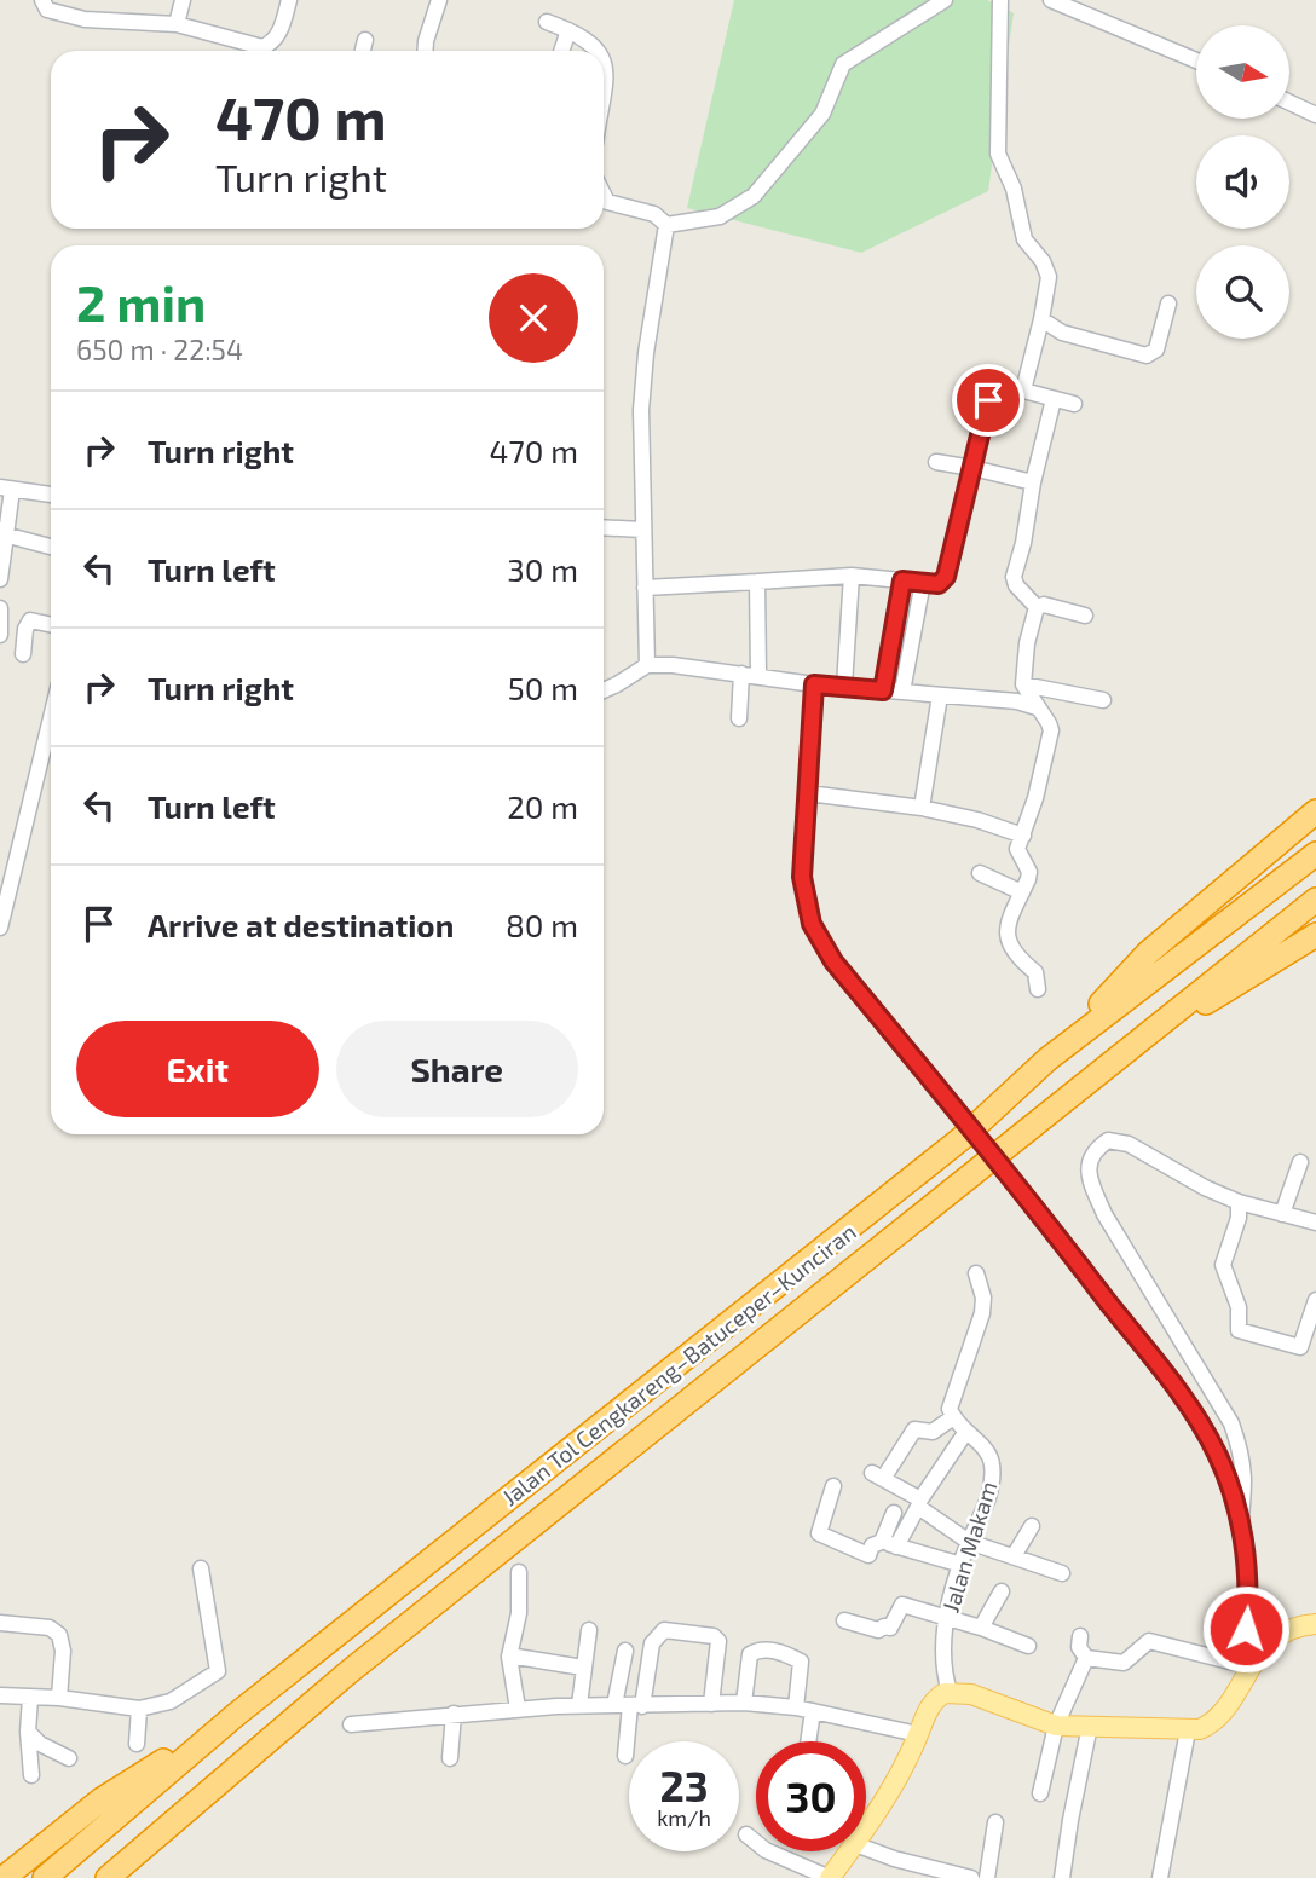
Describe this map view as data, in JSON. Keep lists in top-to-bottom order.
{
  "streets": {
    "highway": ["Jalan Tol Cengkareng–Batuceper–Kunciran"],
    "street": ["Jalan Makam"]
  },
  "north": "right",
  "page": {
    "turn": ["470 m", "Turn right"],
    "heading": ["2 min", "650 m · 22:54"],
    "list": [
      {
        "name": "Turn right",
        "value": "470 m"
      },
      {
        "name": "Turn left",
        "value": "30 m"
      },
      {
        "name": "Turn right",
        "value": "50 m"
      },
      {
        "name": "Turn left",
        "value": "20 m"
      },
      {
        "name": "Arrive at destination",
        "value": "80 m"
      }
    ],
    "buttons": ["Exit", "Share"],
    "speed": "23 km/h",
    "limit": "30"
  }
}
